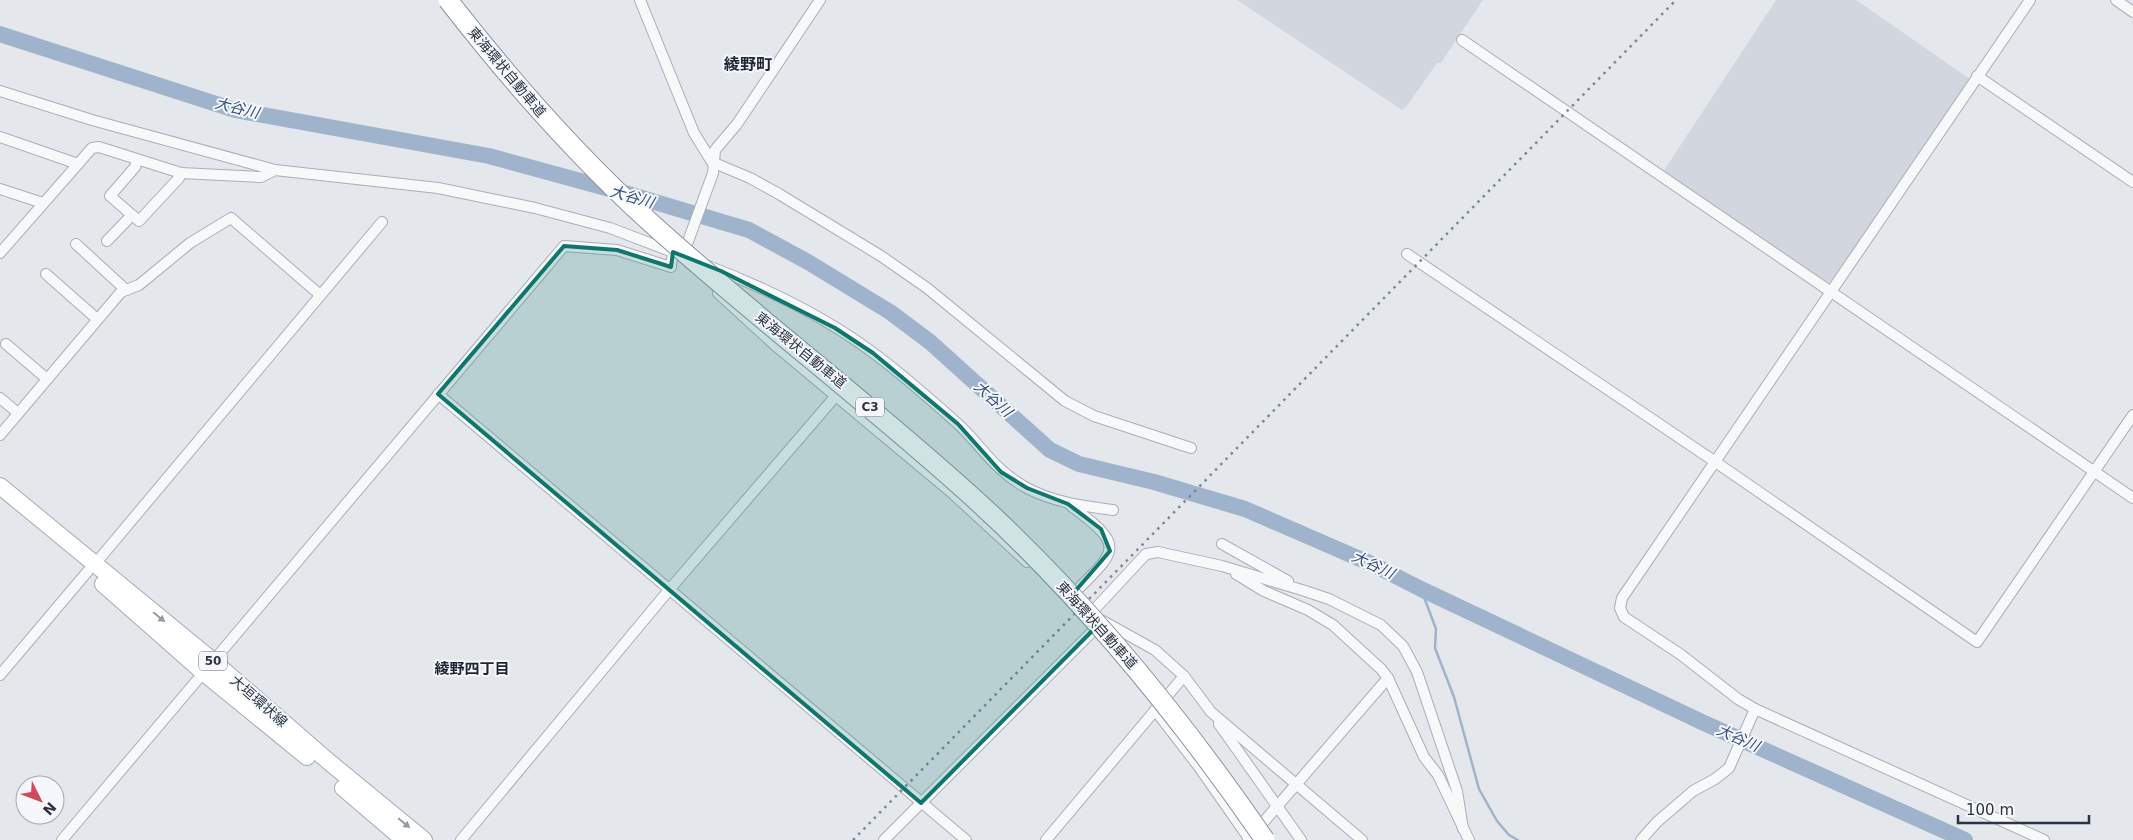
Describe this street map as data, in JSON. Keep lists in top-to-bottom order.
{
  "streets": {
    "highway": ["東海環状自動車道", "C3"],
    "main road": ["50", "大垣環状線"]
  },
  "districts": ["綾野町", "綾野四丁目"],
  "water": ["大谷川"],
  "scale_bar": "100 m",
  "north": "bottom right"
}
